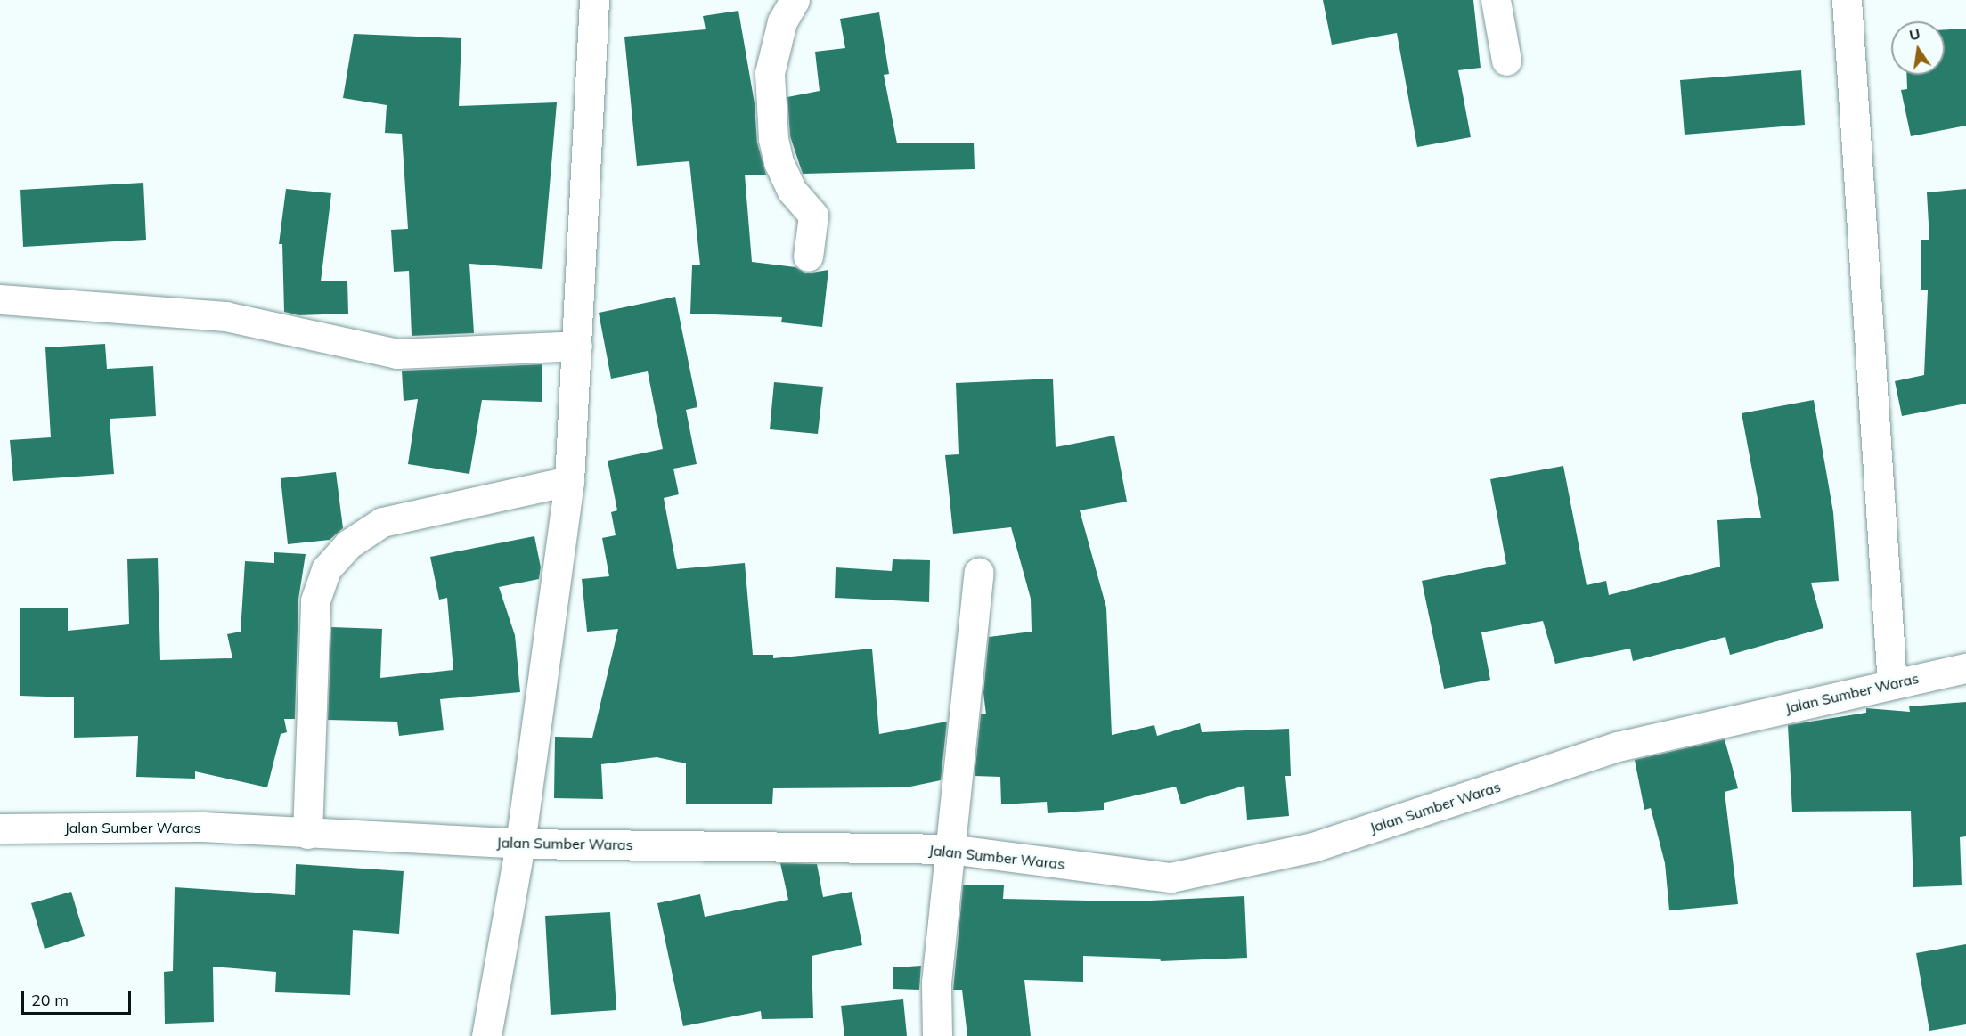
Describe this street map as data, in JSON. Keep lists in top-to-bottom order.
{
  "streets": {
    "street": ["Jalan Sumber Waras"]
  },
  "scale_bar": "20 m",
  "north": "top"
}
